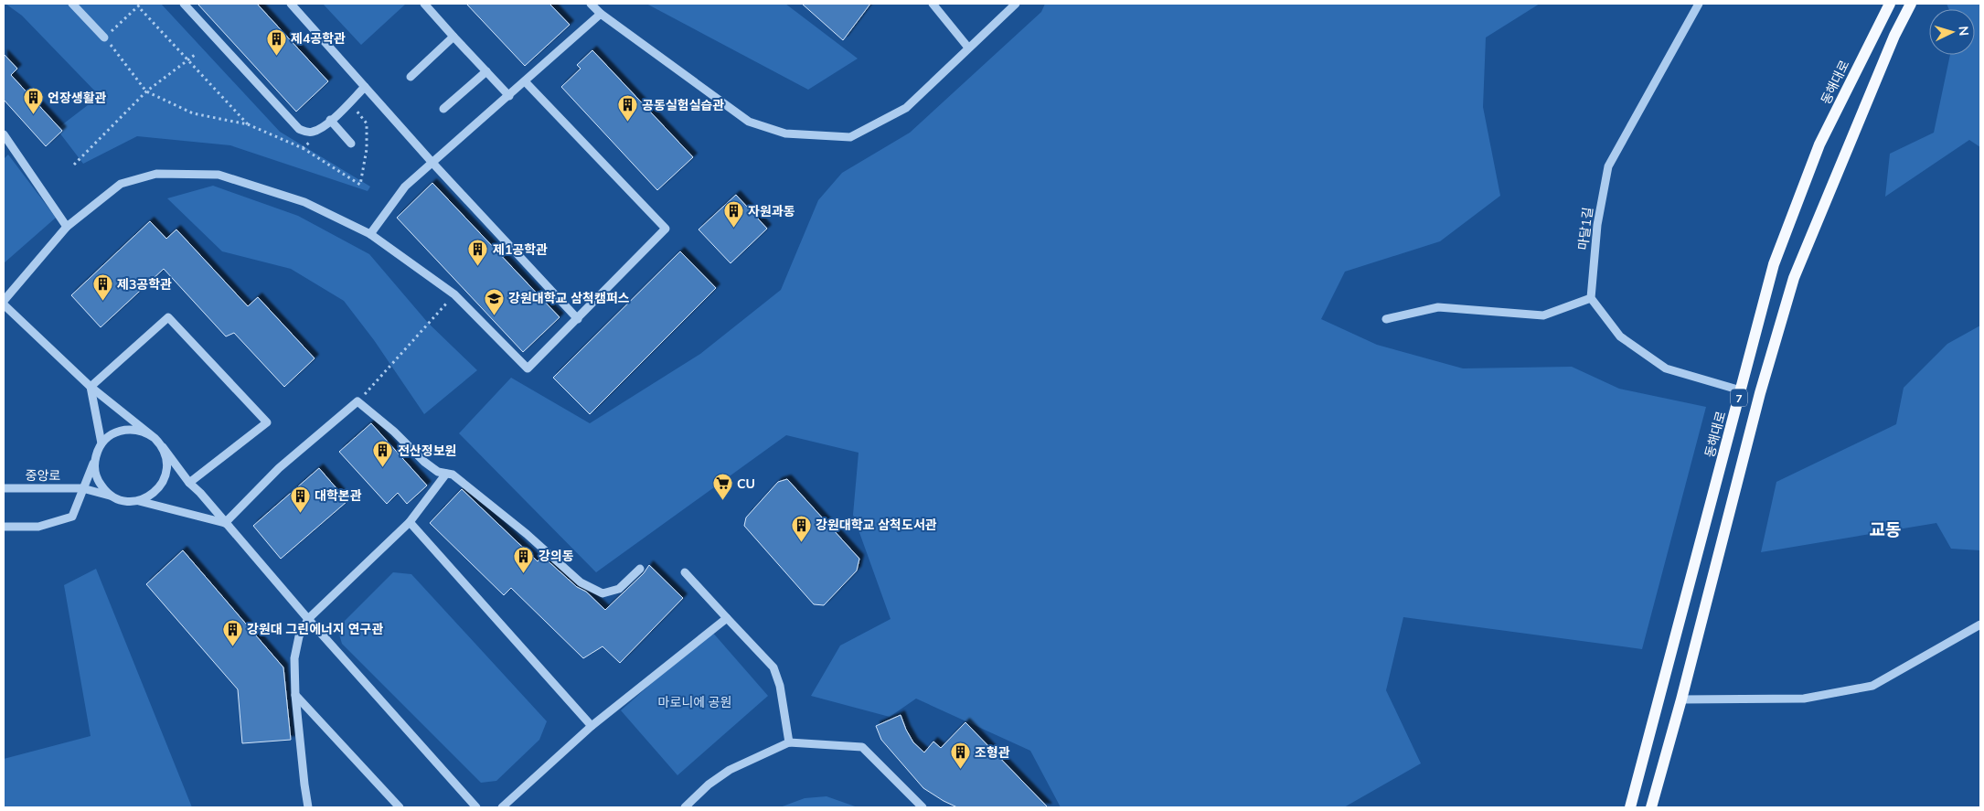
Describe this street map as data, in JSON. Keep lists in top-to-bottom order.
{
  "streets": {
    "main road": ["동해대로", "7"],
    "street": ["마달1길", "중앙로"]
  },
  "districts": ["교동"],
  "parks": ["마로니에 공원"],
  "places": {
    "building": [
      "제4공학관",
      "언장생활관",
      "공동실험실습관",
      "자원과동",
      "제1공학관",
      "제3공학관",
      "전산정보원",
      "대학본관",
      "강원대학교 삼척도서관",
      "강의동",
      "강원대 그린에너지 연구관",
      "조형관"
    ],
    "school or university": ["강원대학교 삼척캠퍼스"],
    "supermarket": ["CU"]
  },
  "north": "right"
}
